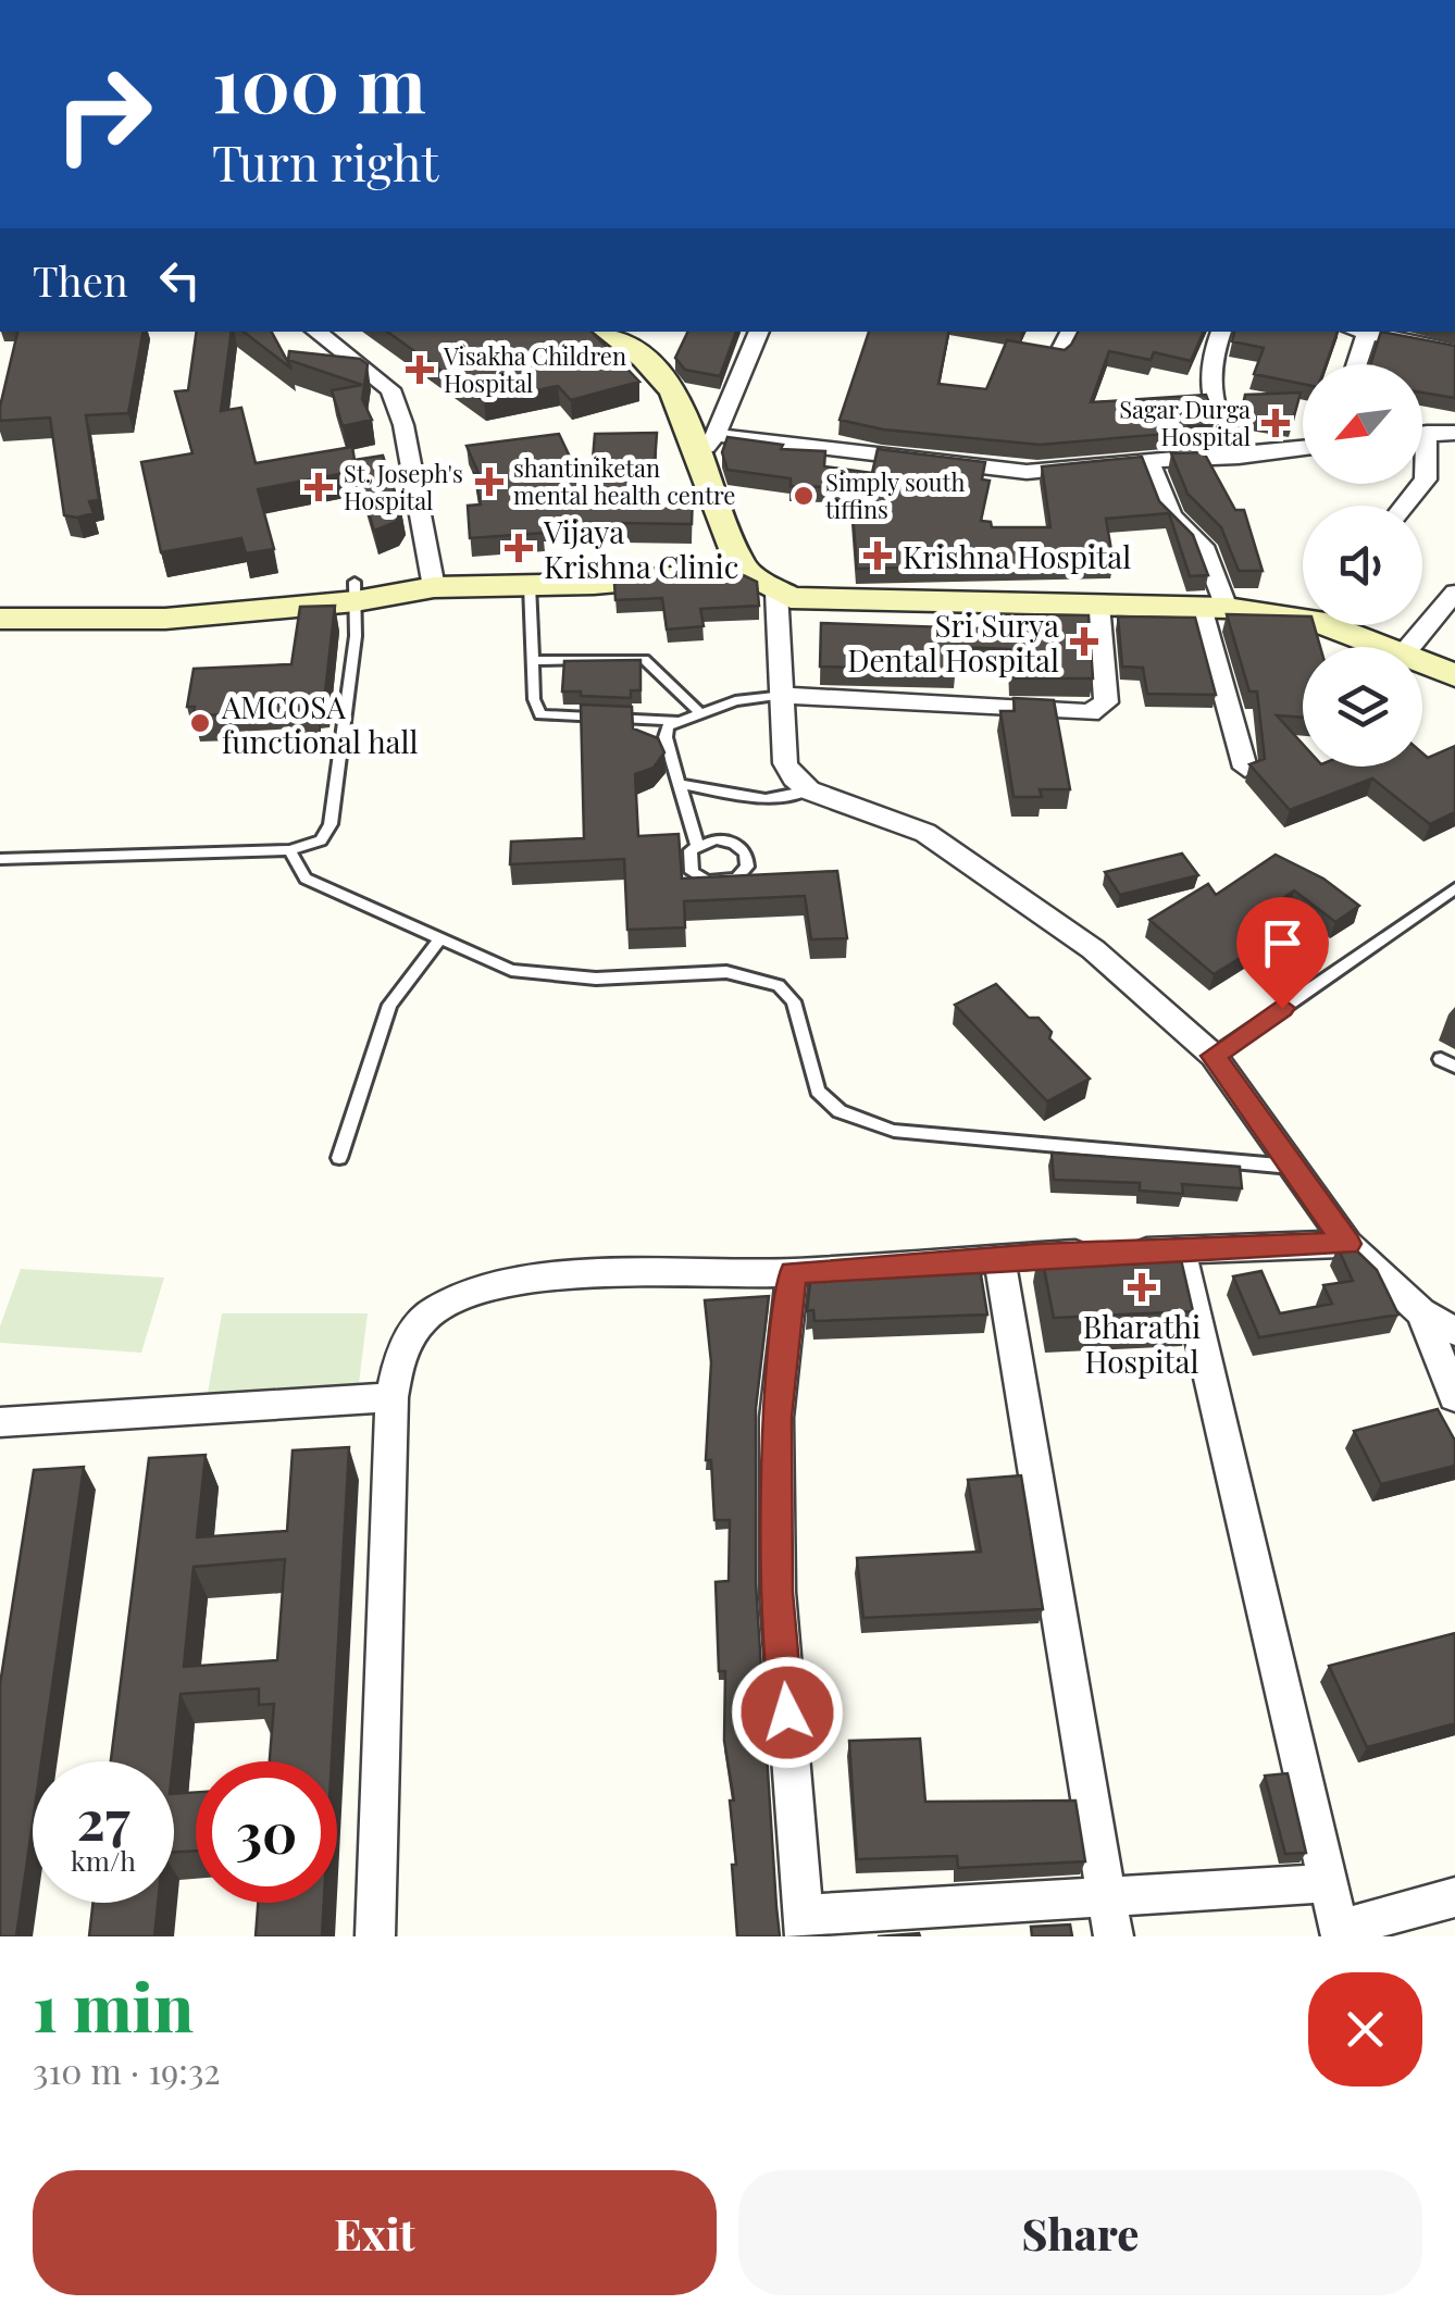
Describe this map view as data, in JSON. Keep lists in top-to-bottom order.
{
  "places": {
    "health": [
      "Visakha Children Hospital",
      "Sagar Durga Hospital",
      "shantiniketan mental health centre",
      "St. Joseph's Hospital",
      "Vijaya Krishna Clinic",
      "Krishna Hospital",
      "Sri Surya Dental Hospital",
      "Bharathi Hospital"
    ],
    "other": ["Simply south tiffins", "AMCOSA functional hall"]
  },
  "north": "bottom left",
  "page": {
    "turn": ["100 m", "Turn right"],
    "then": "Then",
    "speed": "27 km/h",
    "limit": "30",
    "heading": ["1 min", "310 m · 19:32"],
    "buttons": ["Exit", "Share"]
  }
}
